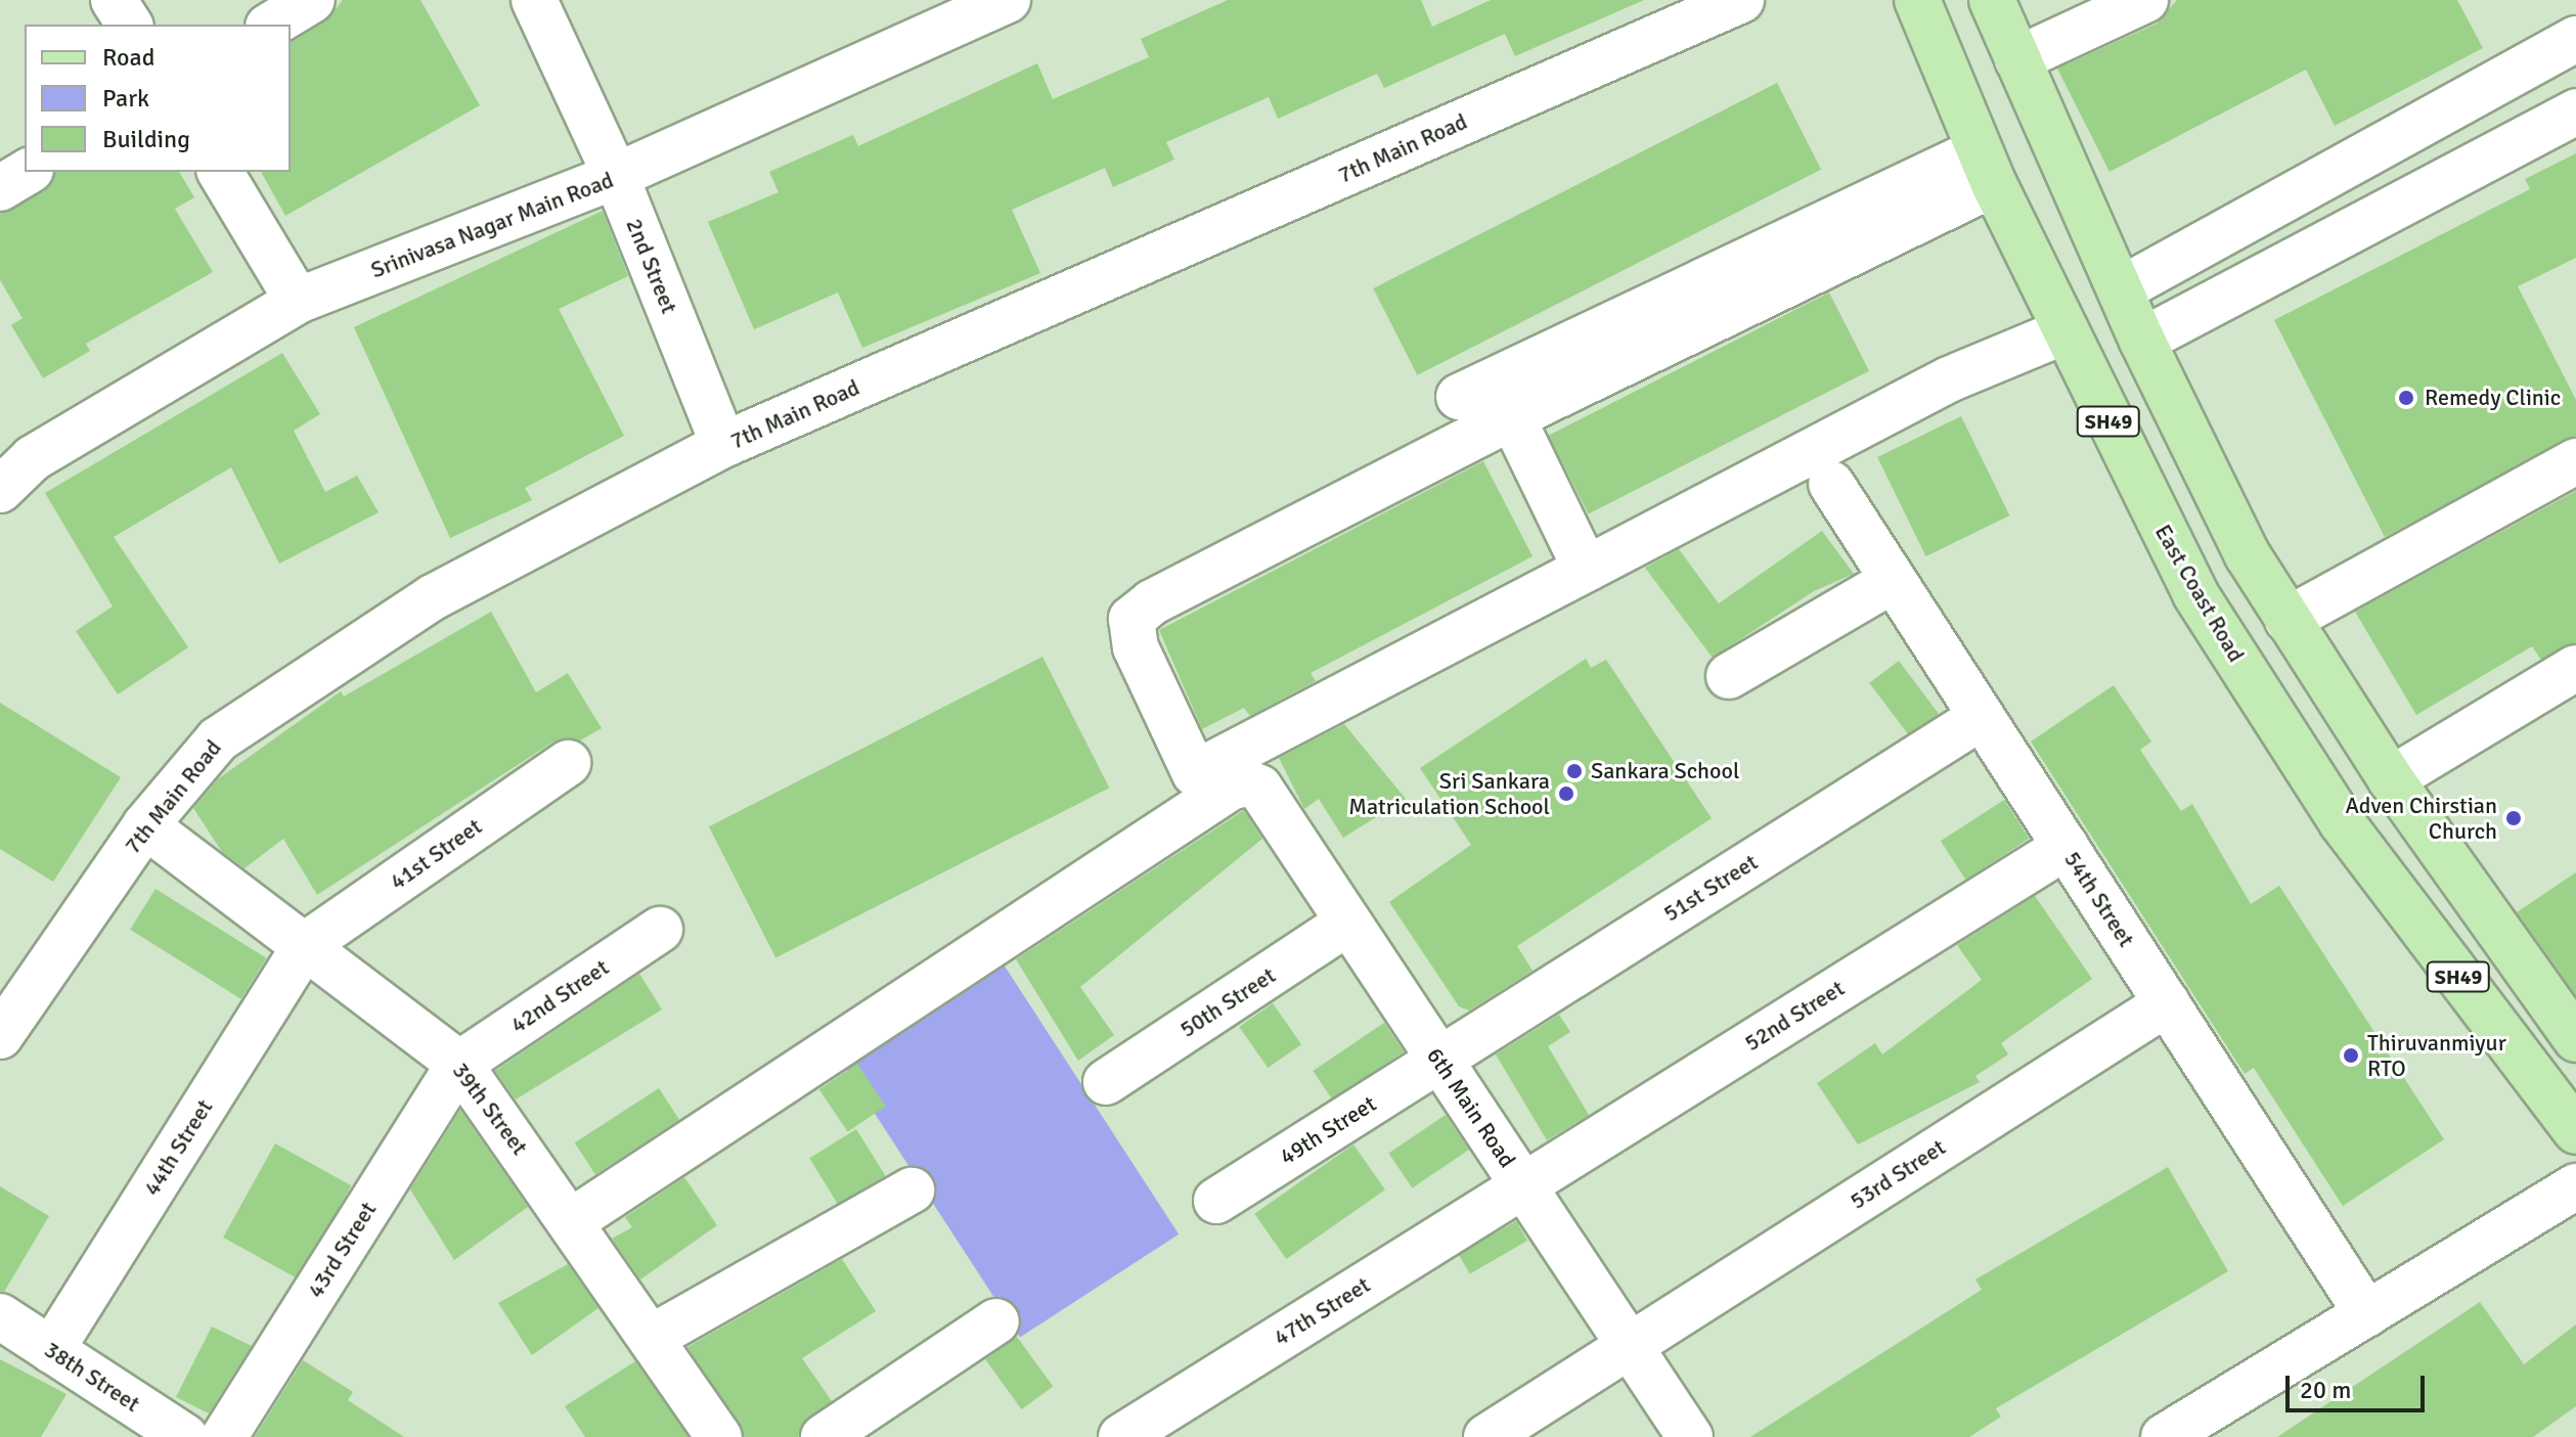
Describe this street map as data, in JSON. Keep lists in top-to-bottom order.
{
  "streets": {
    "main road": ["SH49", "East Coast Road"],
    "street": [
      "7th Main Road",
      "Srinivasa Nagar Main Road",
      "2nd Street",
      "41st Street",
      "51st Street",
      "54th Street",
      "42nd Street",
      "50th Street",
      "52nd Street",
      "6th Main Road",
      "39th Street",
      "49th Street",
      "44th Street",
      "53rd Street",
      "43rd Street",
      "47th Street",
      "38th Street"
    ]
  },
  "crossings": [
    ["7th Main Road", "2nd Street"],
    ["7th Main Road", "39th Street"],
    ["Srinivasa Nagar Main Road", "2nd Street"],
    ["41st Street", "39th Street"],
    ["41st Street", "44th Street"],
    ["51st Street", "54th Street"],
    ["51st Street", "6th Main Road"],
    ["51st Street", "49th Street"],
    ["54th Street", "52nd Street"],
    ["54th Street", "53rd Street"],
    ["42nd Street", "39th Street"],
    ["42nd Street", "43rd Street"],
    ["50th Street", "6th Main Road"],
    ["52nd Street", "6th Main Road"],
    ["52nd Street", "47th Street"],
    ["6th Main Road", "39th Street"],
    ["6th Main Road", "49th Street"],
    ["6th Main Road", "53rd Street"],
    ["6th Main Road", "47th Street"],
    ["39th Street", "44th Street"],
    ["39th Street", "43rd Street"],
    ["44th Street", "38th Street"]
  ],
  "places": [
    "Remedy Clinic",
    "Sankara School",
    "Sri Sankara Matriculation School",
    "Adven Chirstian Church",
    "Thiruvanmiyur RTO"
  ],
  "legend": ["Road", "Park", "Building"],
  "scale_bar": "20 m"
}
